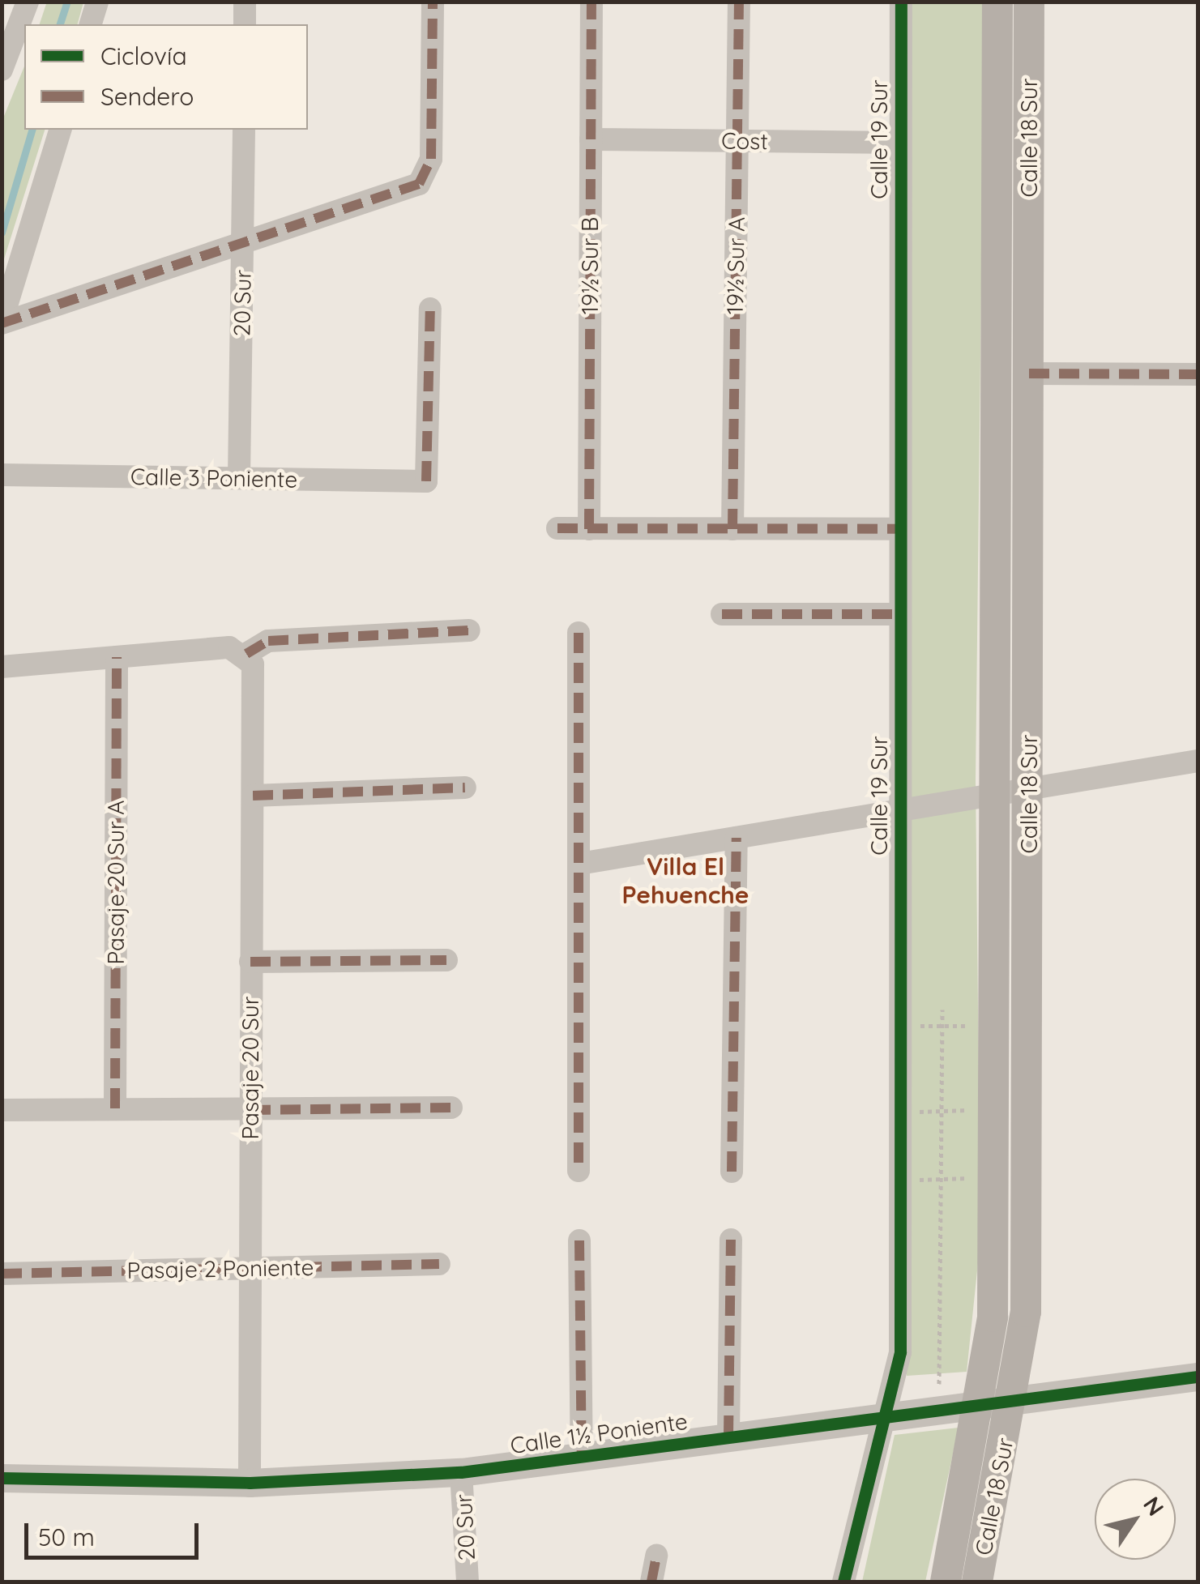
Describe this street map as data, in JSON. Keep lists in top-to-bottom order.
{
  "streets": {
    "main road": ["Calle 18 Sur"],
    "street": [
      "Calle 19 Sur",
      "Cost",
      "19½ Sur B",
      "19½ Sur A",
      "20 Sur",
      "Calle 3 Poniente",
      "Pasaje 20 Sur A",
      "Pasaje 20 Sur",
      "Pasaje 2 Poniente",
      "Calle 1½ Poniente"
    ]
  },
  "crossings": [
    ["Calle 18 Sur", "Calle 1½ Poniente"],
    ["Calle 19 Sur", "Cost"],
    ["Calle 19 Sur", "Calle 1½ Poniente"],
    ["Cost", "19½ Sur B"],
    ["Cost", "19½ Sur A"],
    ["20 Sur", "Calle 3 Poniente"],
    ["20 Sur", "Calle 1½ Poniente"],
    ["Pasaje 20 Sur", "Pasaje 2 Poniente"],
    ["Pasaje 20 Sur", "Calle 1½ Poniente"]
  ],
  "districts": ["Villa El Pehuenche"],
  "legend": ["Ciclovía", "Sendero"],
  "scale_bar": "50 m",
  "north": "top right"
}
